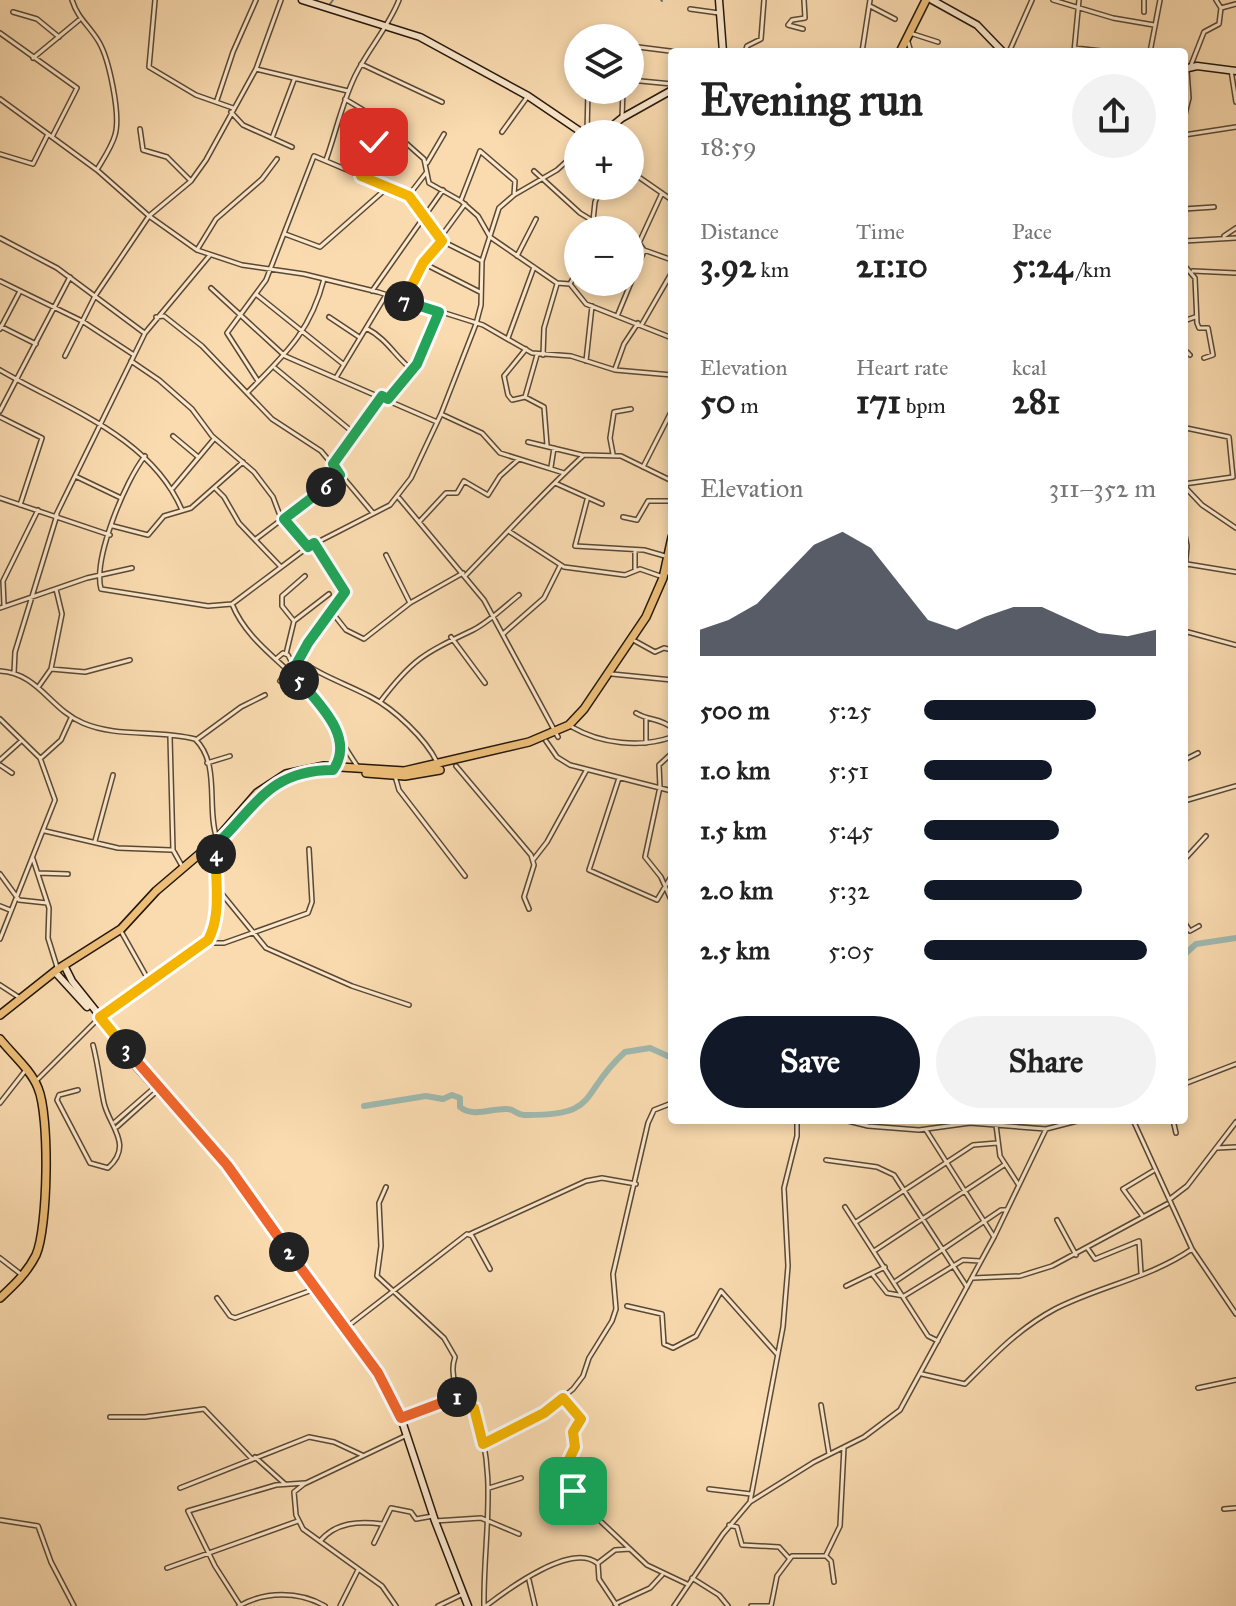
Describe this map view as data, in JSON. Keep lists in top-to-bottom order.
{
  "page": {
    "map_buttons": ["+", "−"],
    "heading": ["Evening run", "18:59"],
    "stats": [
      ["Distance", "3.92 km"],
      ["Time", "21:10"],
      ["Pace", "5:24 /km"],
      ["Elevation", "50 m"],
      ["Heart rate", "171 bpm"],
      ["kcal", "281"]
    ],
    "pins": [
      "7",
      "6",
      "5",
      "4",
      "3",
      "2",
      "1"
    ],
    "chart": ["Elevation", "311–352 m"],
    "list": [
      {
        "name": "500 m",
        "note": "5:25"
      },
      {
        "name": "1.0 km",
        "note": "5:51"
      },
      {
        "name": "1.5 km",
        "note": "5:45"
      },
      {
        "name": "2.0 km",
        "note": "5:32"
      },
      {
        "name": "2.5 km",
        "note": "5:05"
      }
    ],
    "buttons": ["Save", "Share"]
  }
}
